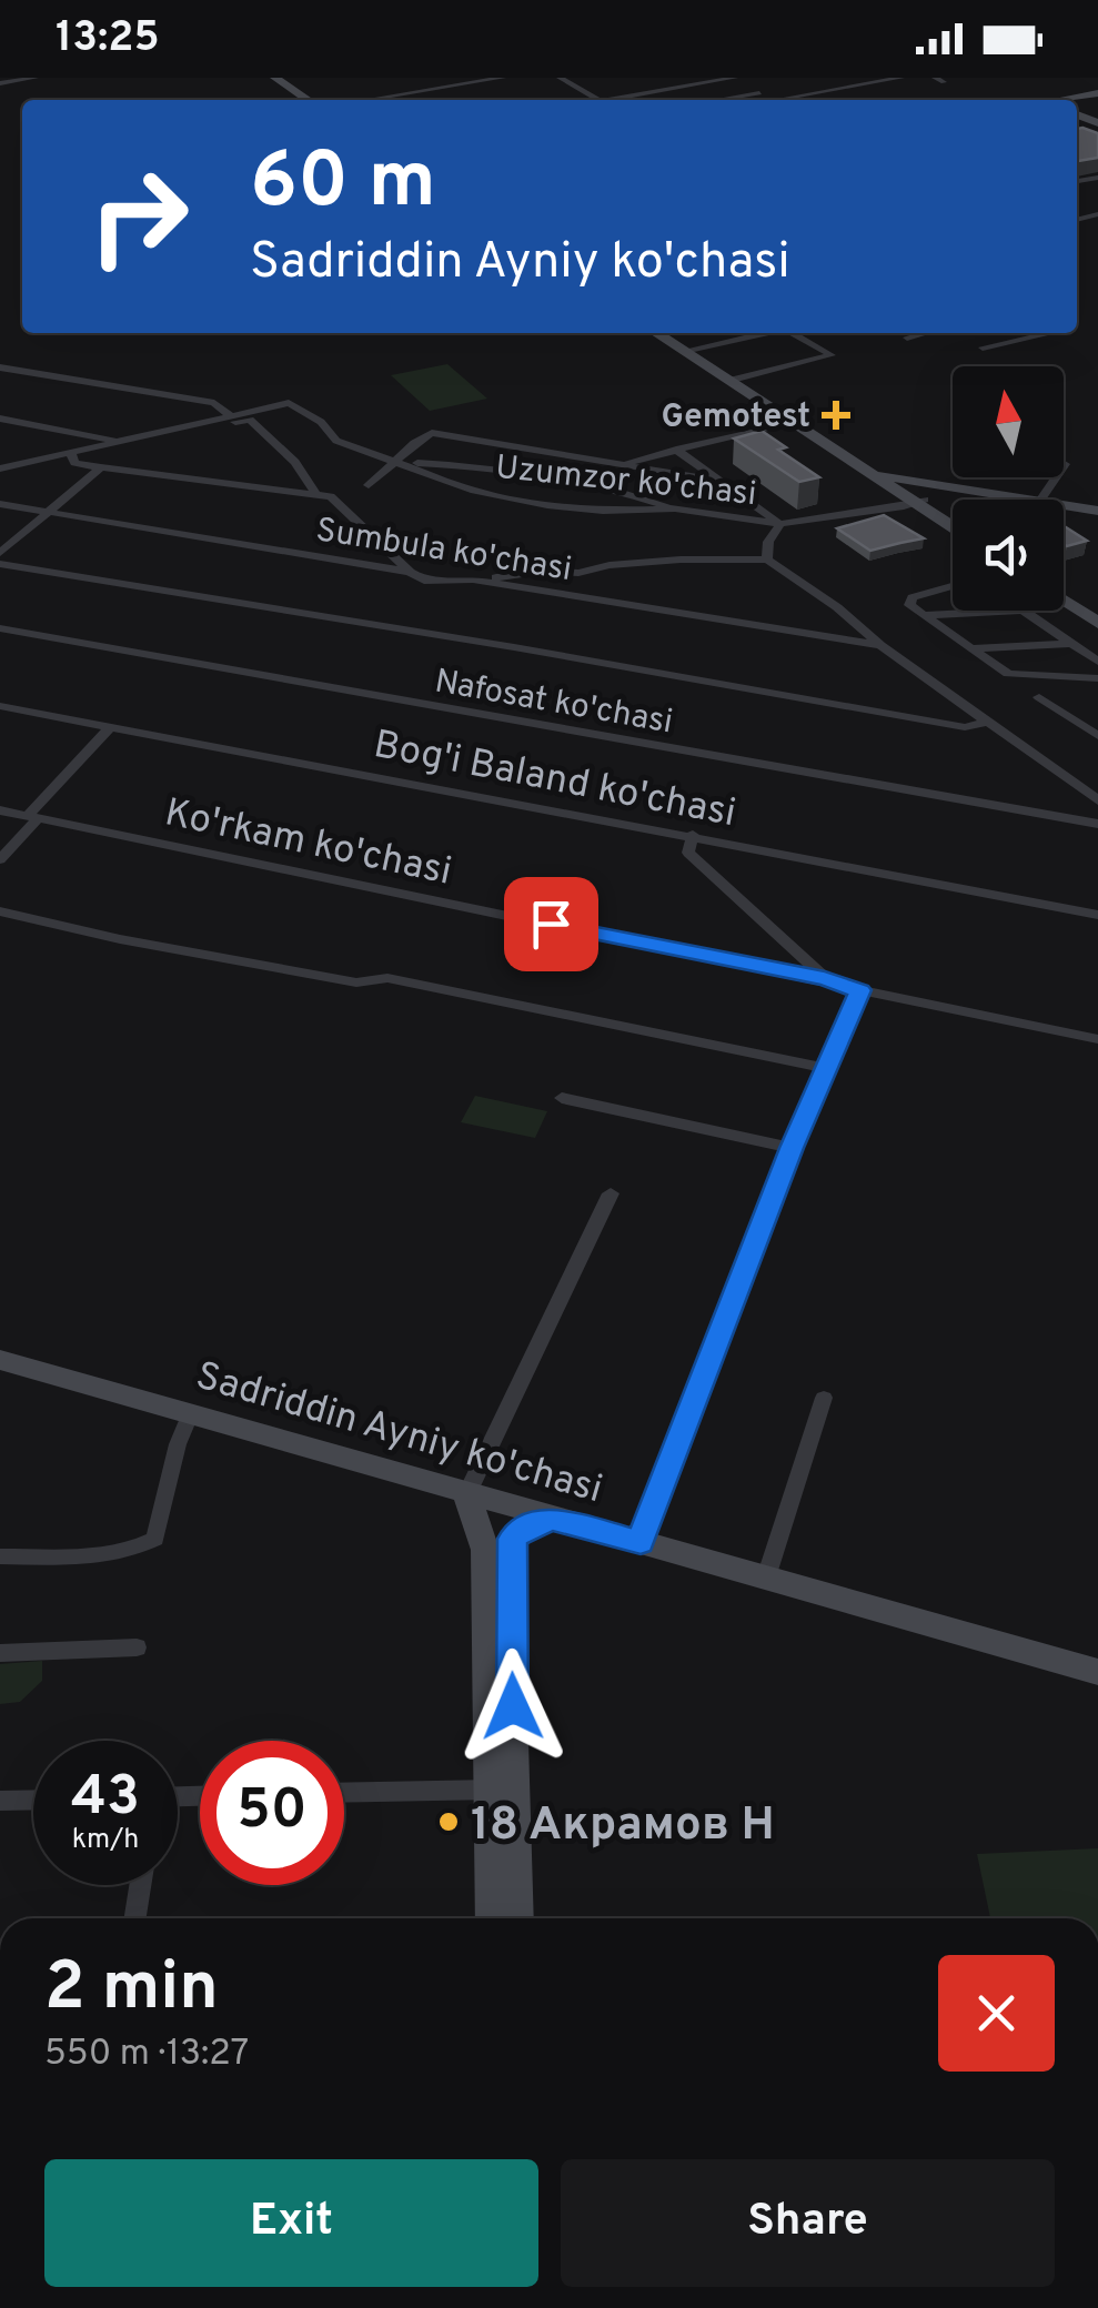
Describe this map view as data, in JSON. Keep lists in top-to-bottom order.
{
  "streets": {
    "main road": ["Sadriddin Ayniy ko'chasi"],
    "street": [
      "Uzumzor ko'chasi",
      "Sumbula ko'chasi",
      "Nafosat ko'chasi",
      "Bog'i Baland ko'chasi",
      "Ko'rkam ko'chasi"
    ]
  },
  "places": {
    "health": ["Gemotest"],
    "other": ["18 Акрамов Н"]
  },
  "north": "top",
  "page": {
    "status": "13:25",
    "turn": ["60 m", "Sadriddin Ayniy ko'chasi"],
    "speed": "43 km/h",
    "limit": "50",
    "heading": ["2 min", "550 m · 13:27"],
    "buttons": ["Exit", "Share"]
  }
}
